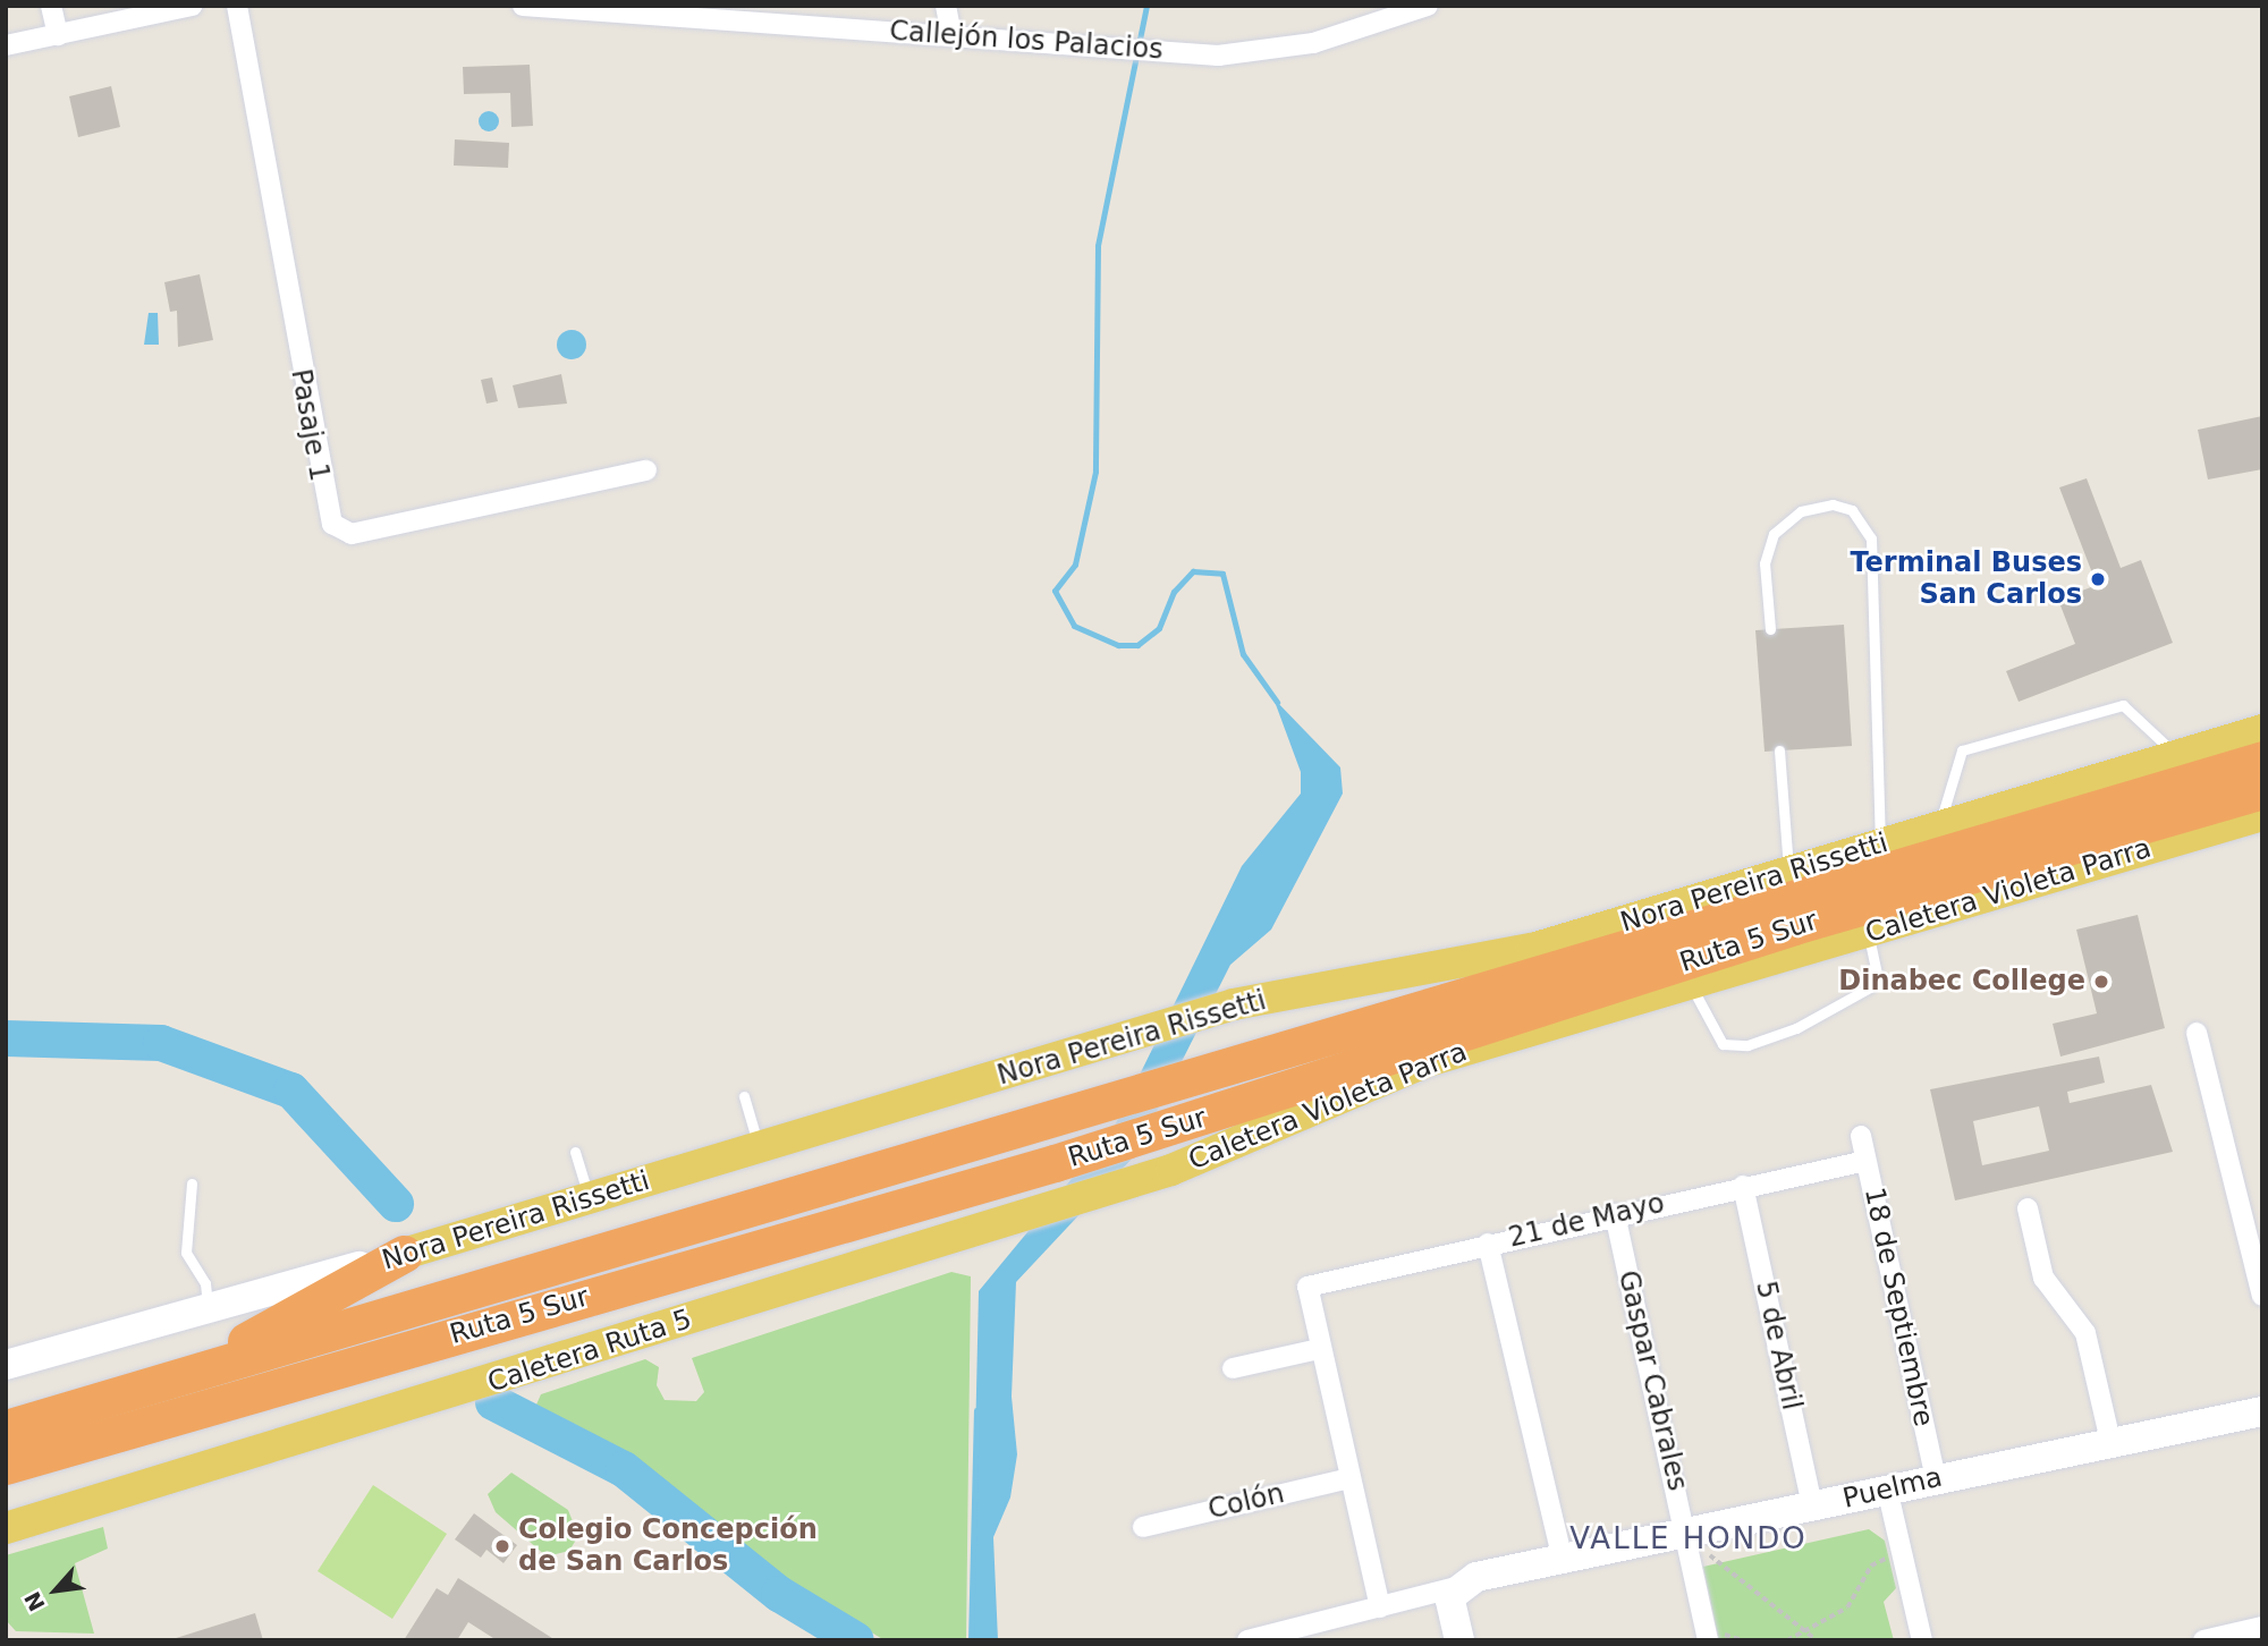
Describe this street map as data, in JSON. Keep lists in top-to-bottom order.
{
  "streets": {
    "highway": ["Ruta 5 Sur"],
    "main road": ["Nora Pereira Rissetti", "Caletera Violeta Parra", "Caletera Ruta 5"],
    "street": [
      "Callejón los Palacios",
      "Pasaje 1",
      "21 de Mayo",
      "18 de Septiembre",
      "5 de Abril",
      "Gaspar Cabrales",
      "Puelma",
      "Colón"
    ]
  },
  "crossings": [
    ["Caletera Violeta Parra", "Caletera Ruta 5"],
    ["21 de Mayo", "18 de Septiembre"],
    ["21 de Mayo", "5 de Abril"],
    ["21 de Mayo", "Gaspar Cabrales"],
    ["18 de Septiembre", "Puelma"],
    ["5 de Abril", "Puelma"],
    ["Gaspar Cabrales", "Puelma"]
  ],
  "districts": ["VALLE HONDO"],
  "places": ["Terminal Buses San Carlos", "Dinabec College", "Colegio Concepción de San Carlos"],
  "north": "bottom left"
}
